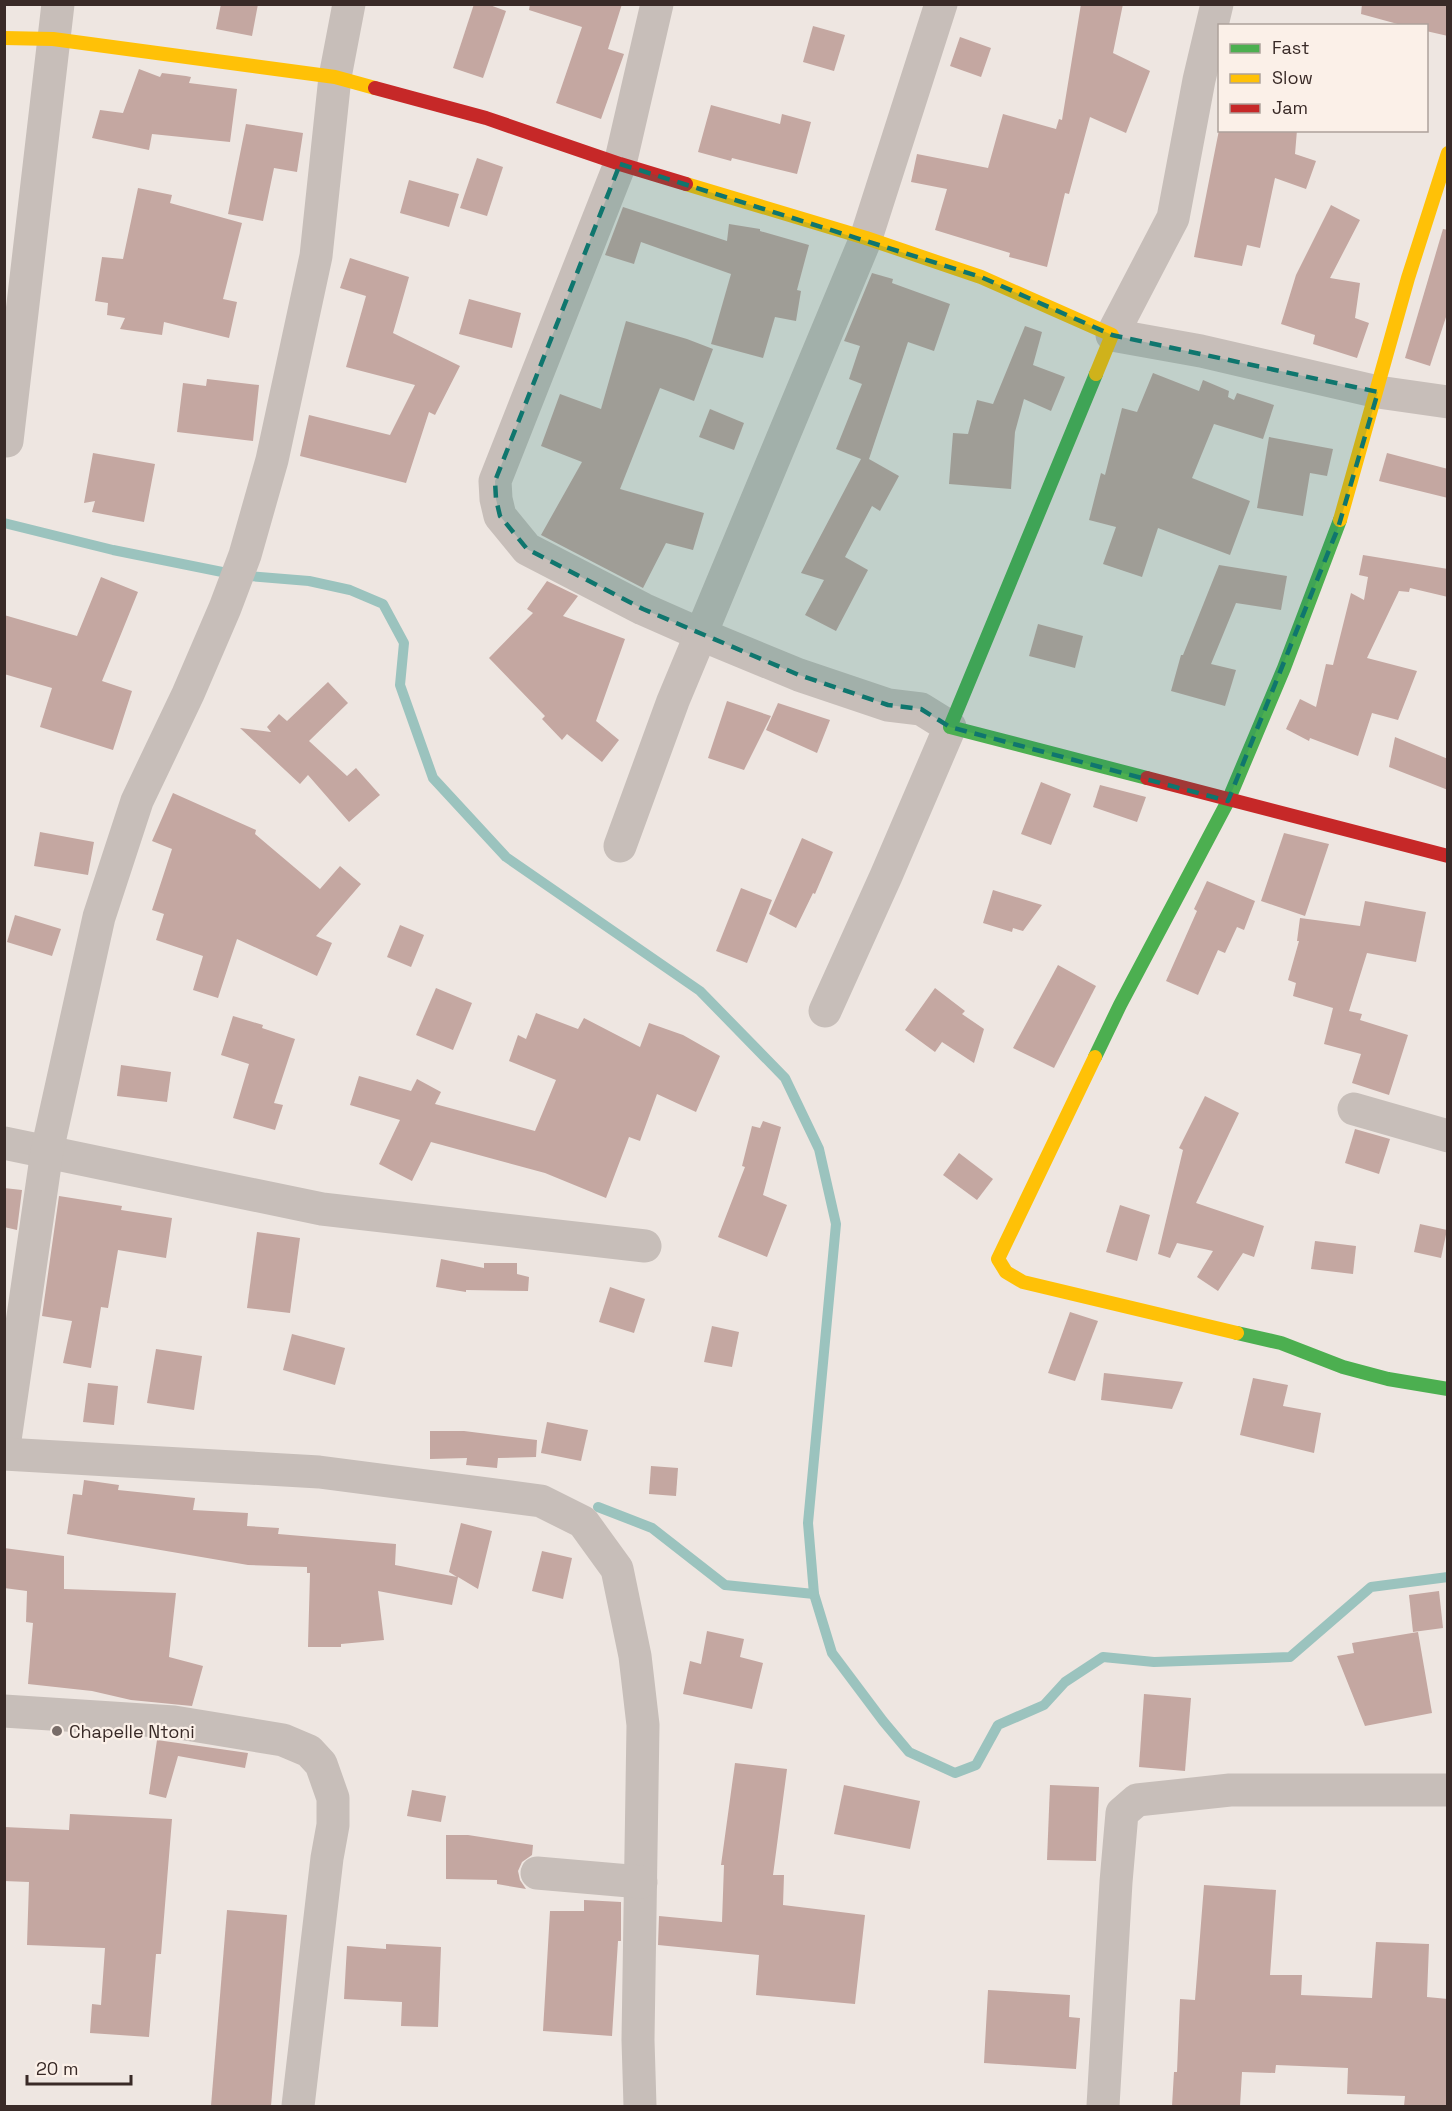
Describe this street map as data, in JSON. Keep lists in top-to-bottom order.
{
  "places": ["Chapelle Ntoni"],
  "legend": ["Fast", "Slow", "Jam"],
  "scale_bar": "20 m"
}
